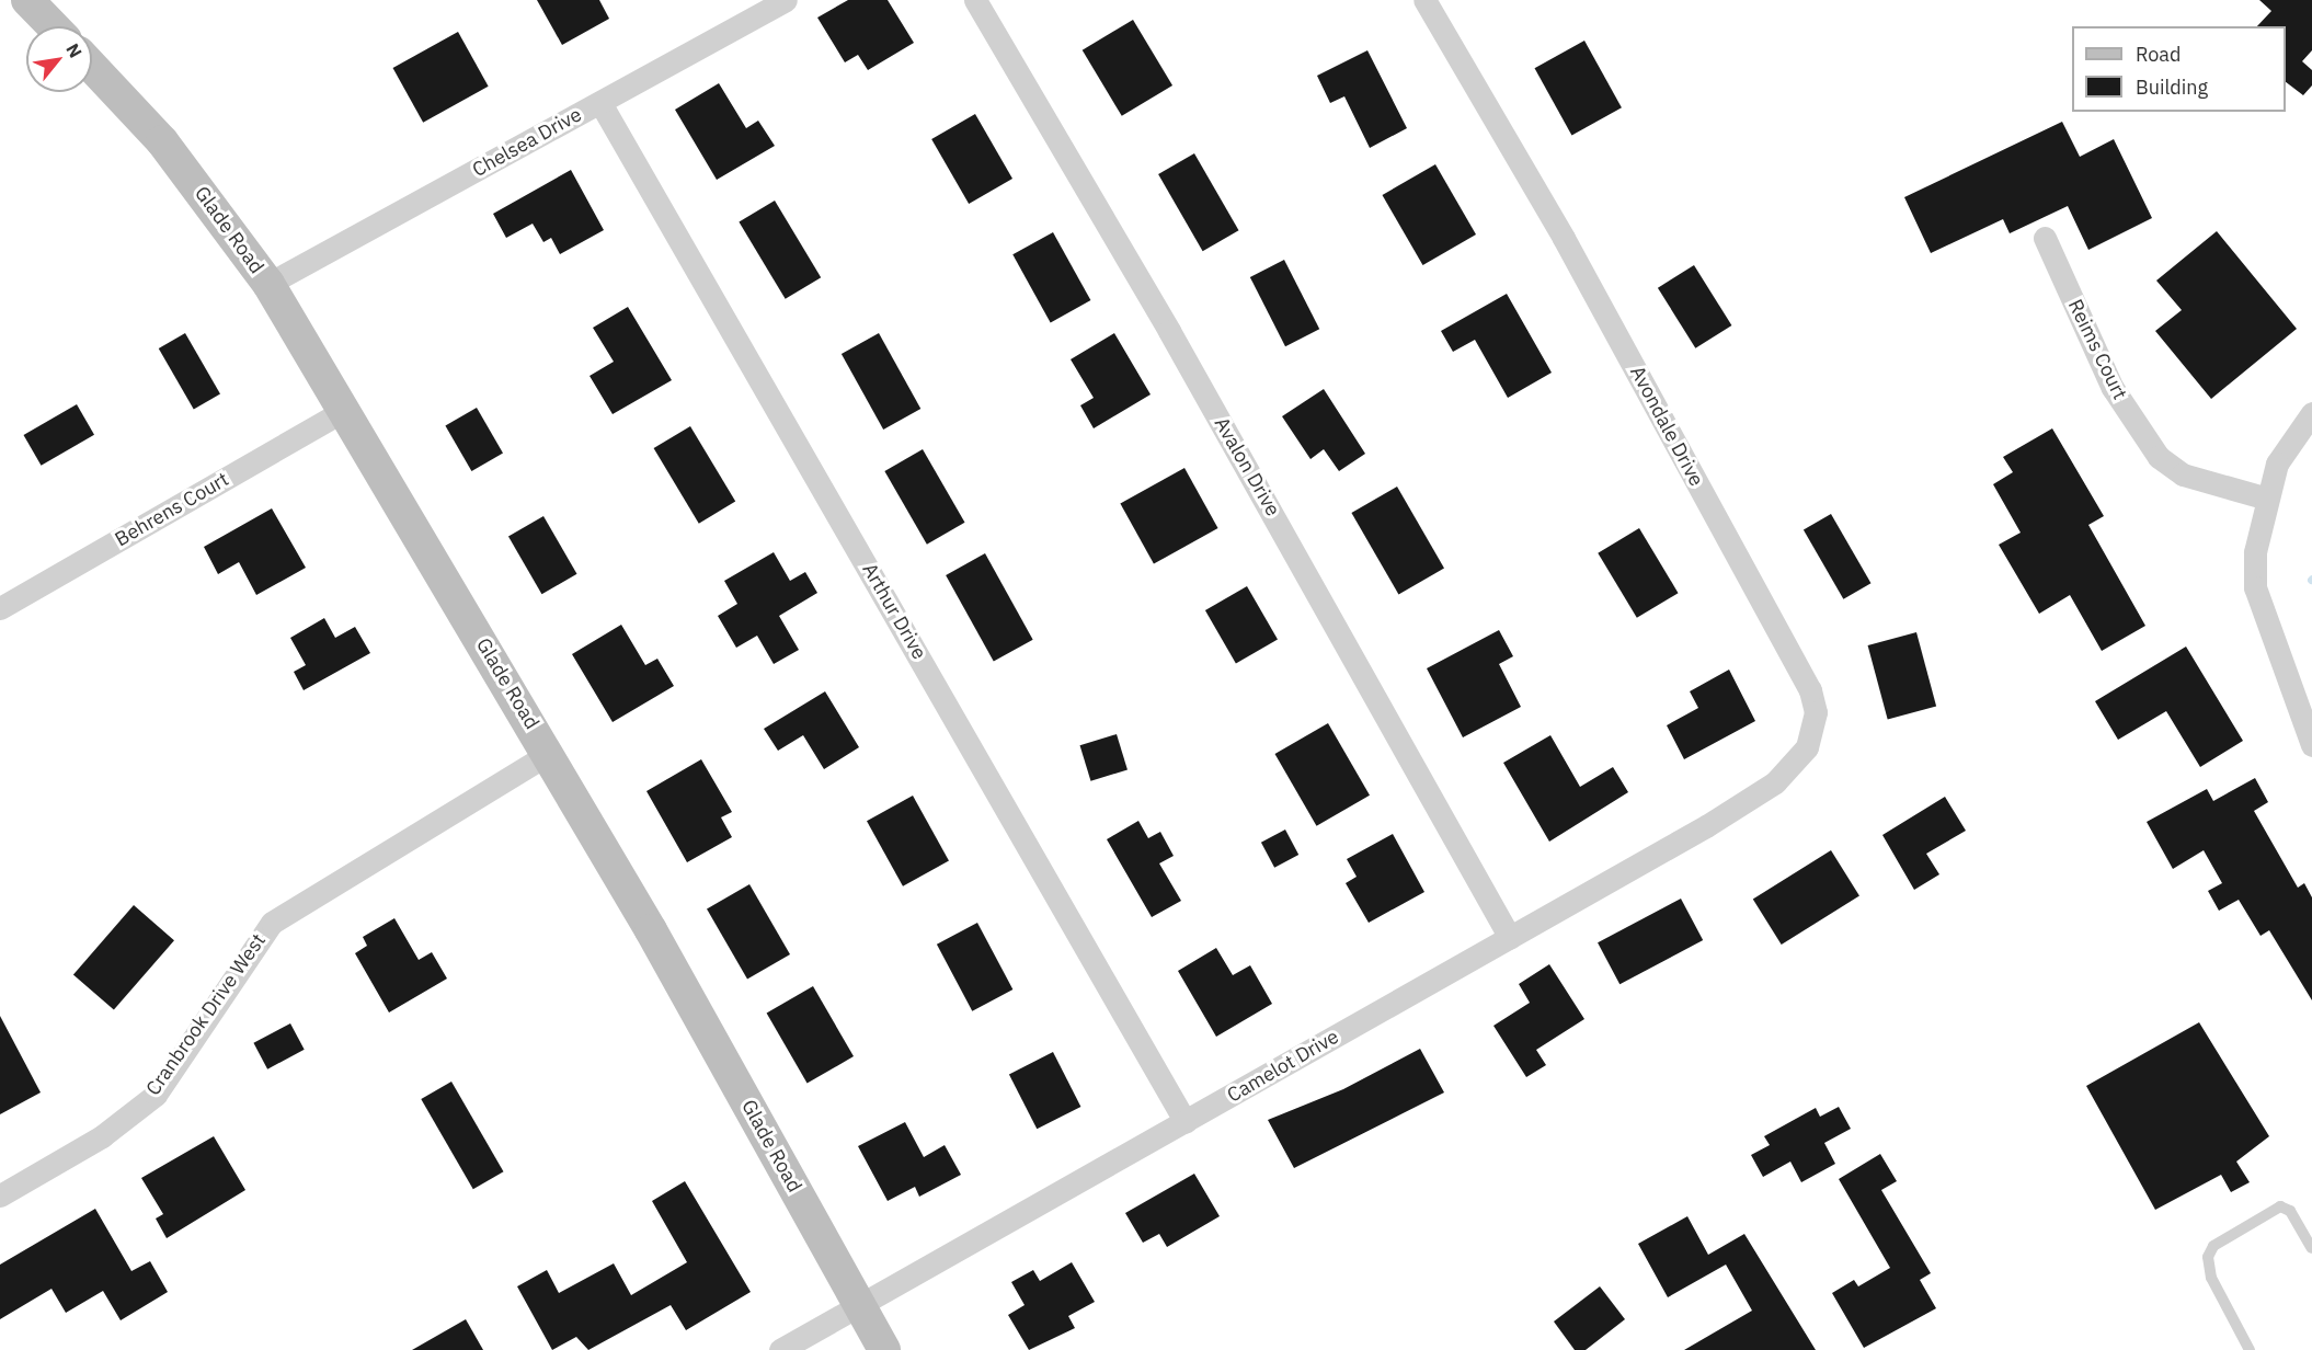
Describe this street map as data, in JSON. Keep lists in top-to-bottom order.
{
  "streets": {
    "main road": ["Glade Road"],
    "street": [
      "Chelsea Drive",
      "Reims Court",
      "Avondale Drive",
      "Avalon Drive",
      "Behrens Court",
      "Arthur Drive",
      "Cranbrook Drive West",
      "Camelot Drive"
    ]
  },
  "crossings": [
    ["Chelsea Drive", "Glade Road"],
    ["Chelsea Drive", "Arthur Drive"],
    ["Glade Road", "Behrens Court"],
    ["Glade Road", "Cranbrook Drive West"],
    ["Glade Road", "Camelot Drive"],
    ["Avondale Drive", "Camelot Drive"],
    ["Avalon Drive", "Camelot Drive"],
    ["Arthur Drive", "Camelot Drive"]
  ],
  "legend": ["Road", "Building"],
  "north": "top right"
}
